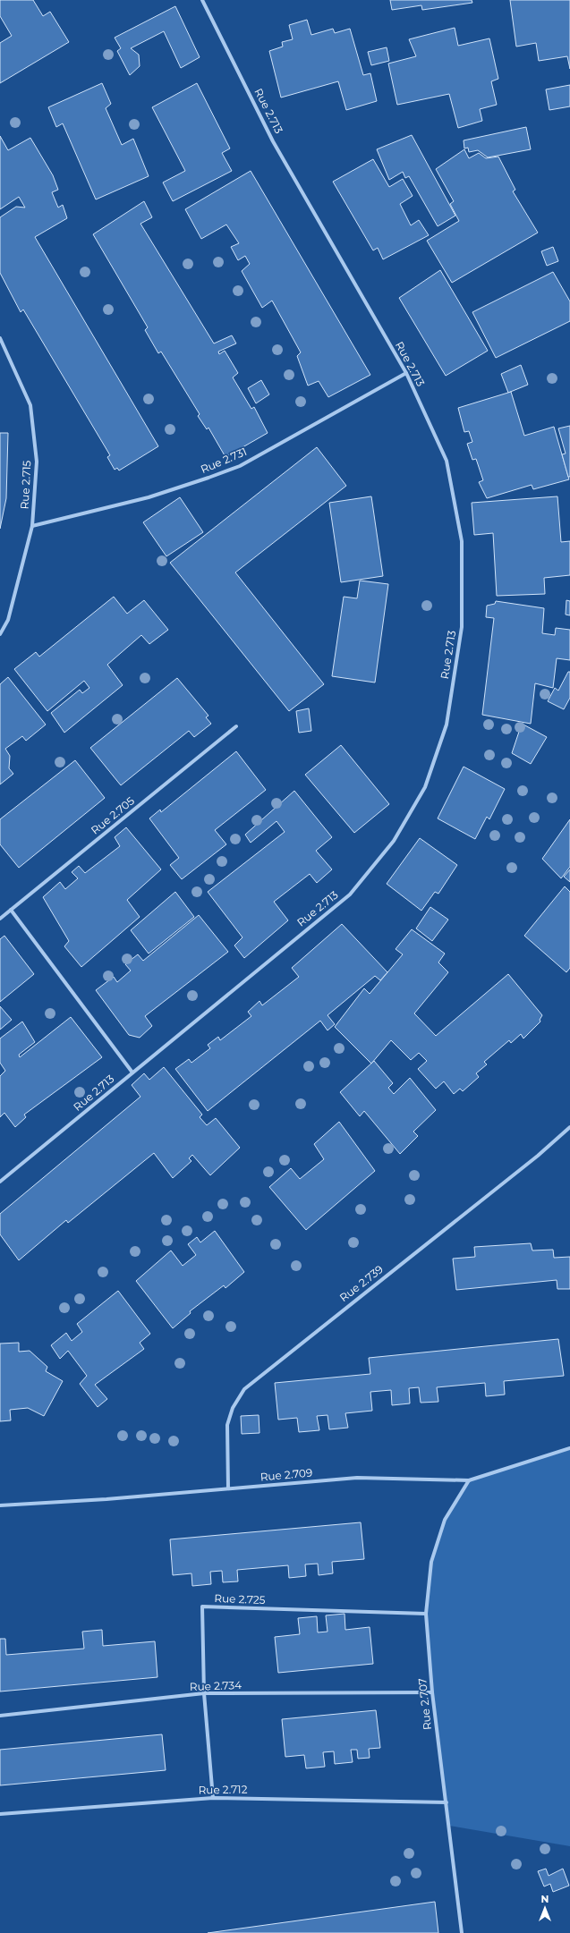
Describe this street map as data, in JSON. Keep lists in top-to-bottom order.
{
  "streets": {
    "street": [
      "Rue 2.713",
      "Rue 2.731",
      "Rue 2.715",
      "Rue 2.705",
      "Rue 2.739",
      "Rue 2.709",
      "Rue 2.725",
      "Rue 2.734",
      "Rue 2.707",
      "Rue 2.712"
    ]
  },
  "crossings": [
    ["Rue 2.713", "Rue 2.731"],
    ["Rue 2.731", "Rue 2.715"],
    ["Rue 2.739", "Rue 2.709"],
    ["Rue 2.709", "Rue 2.707"],
    ["Rue 2.725", "Rue 2.734"],
    ["Rue 2.725", "Rue 2.707"],
    ["Rue 2.725", "Rue 2.712"],
    ["Rue 2.734", "Rue 2.707"],
    ["Rue 2.707", "Rue 2.712"]
  ],
  "north": "top"
}
